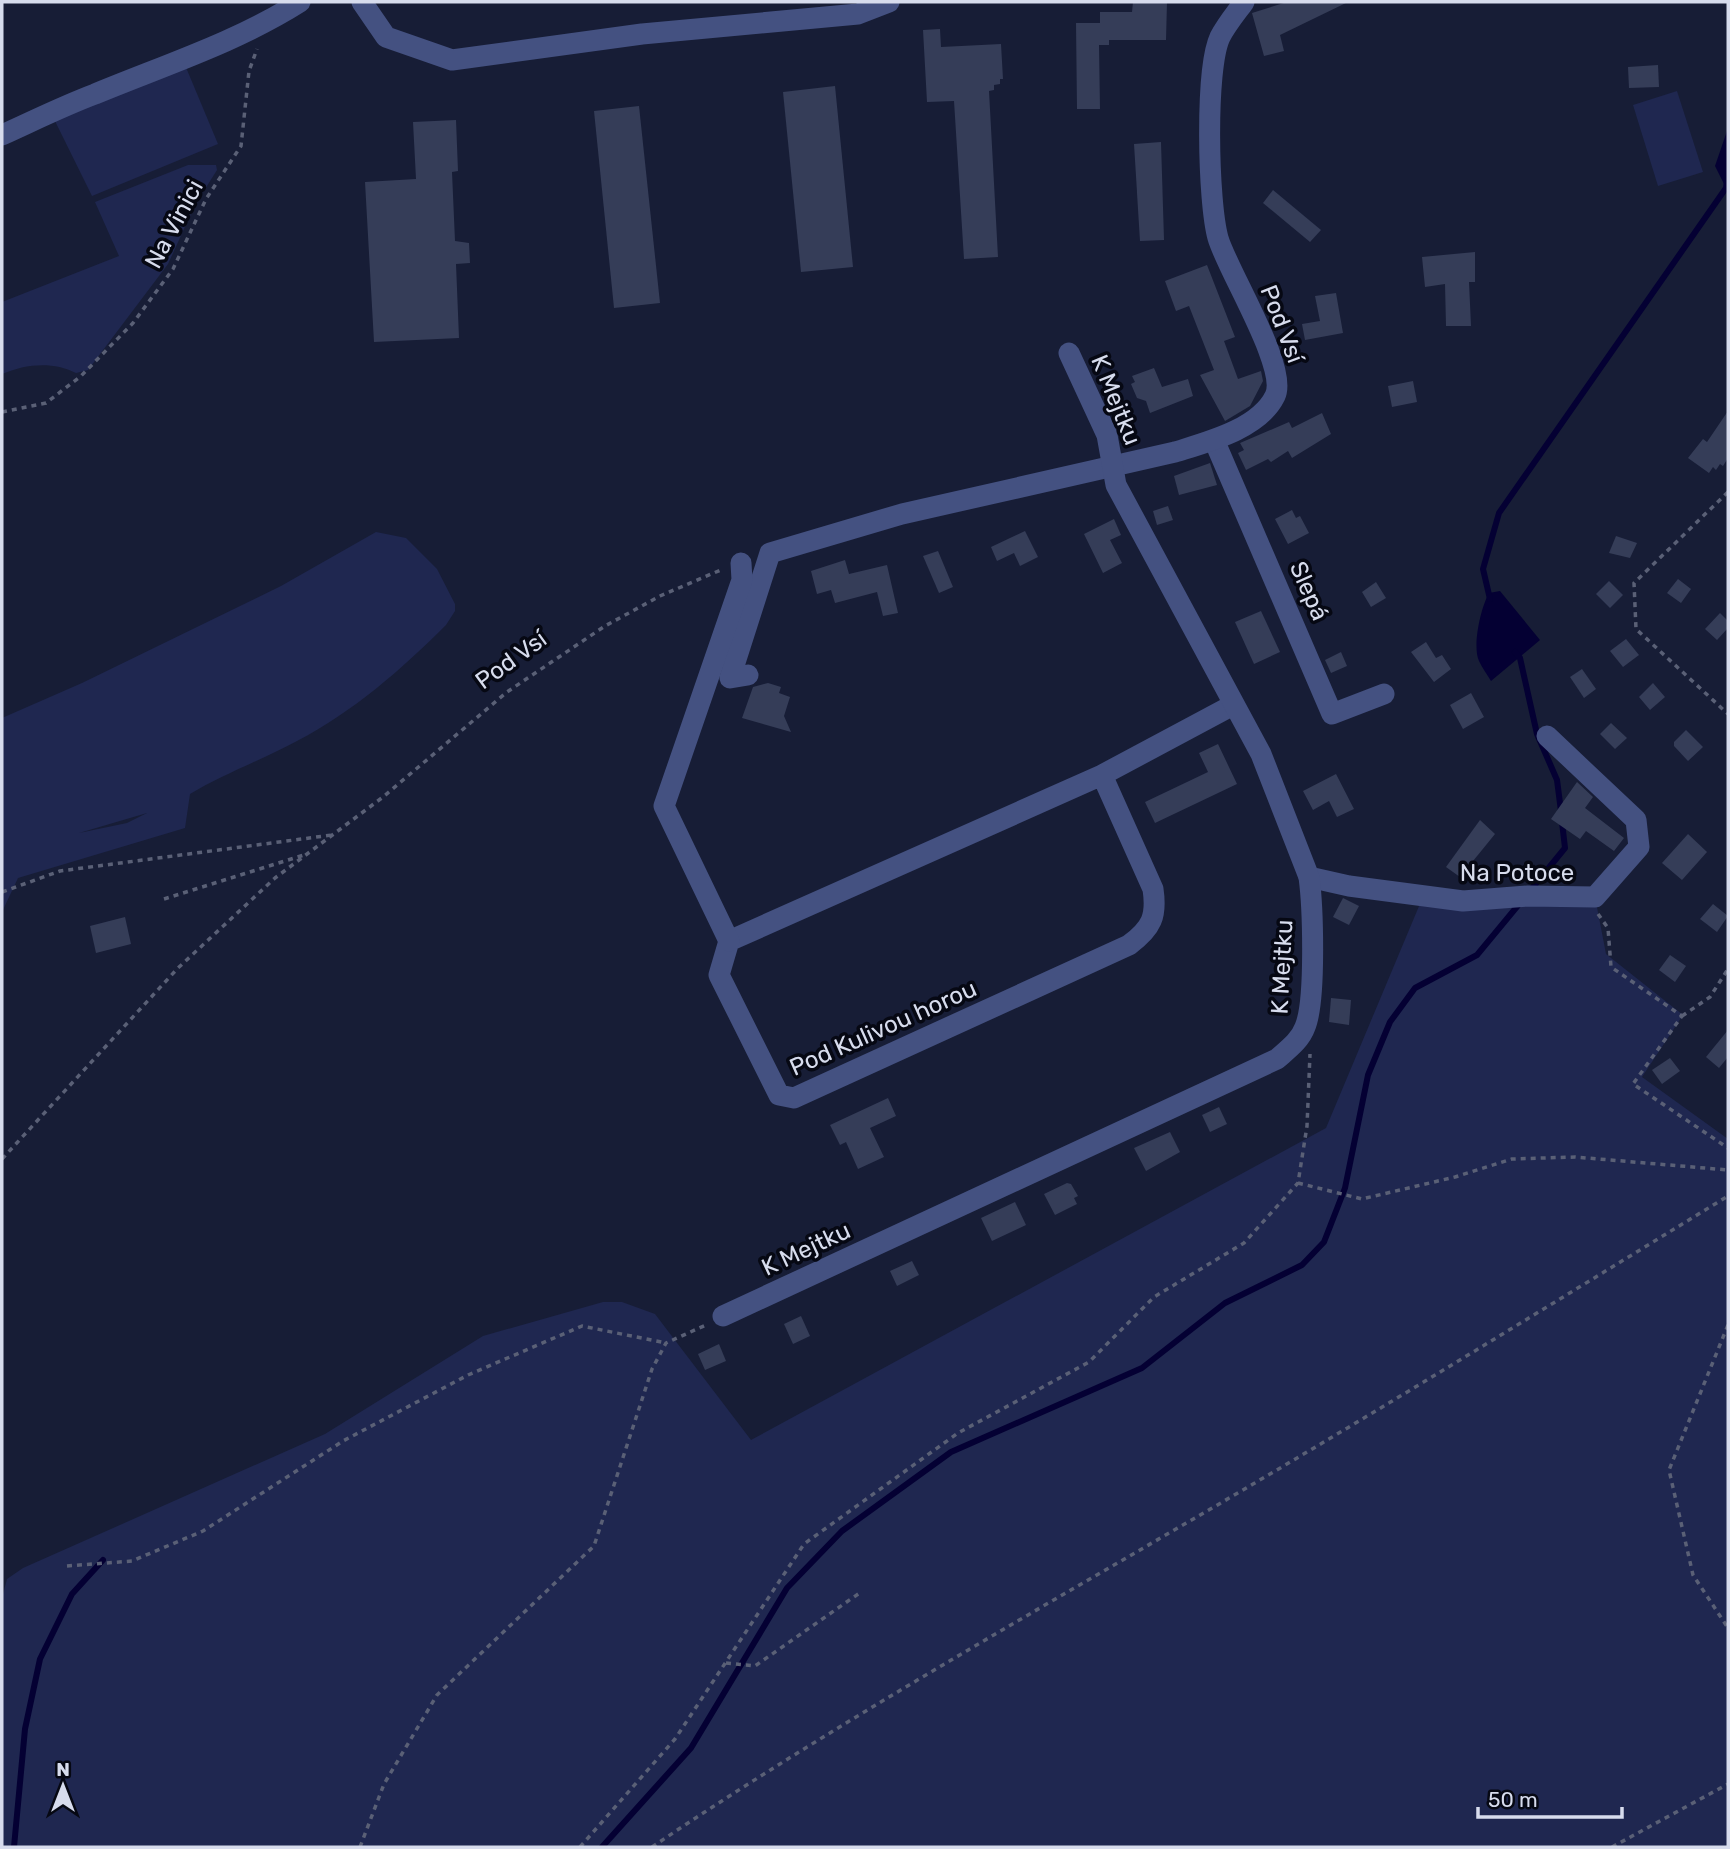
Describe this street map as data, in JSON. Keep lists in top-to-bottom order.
{
  "streets": {
    "street": [
      "Pod Vsí",
      "K Mejtku",
      "Slepá",
      "Na Potoce",
      "Pod Kulivou horou"
    ],
    "path": ["Na Vinici"]
  },
  "crossings": [
    ["Pod Vsí", "K Mejtku"],
    ["Pod Vsí", "Slepá"],
    ["K Mejtku", "Na Potoce"]
  ],
  "scale_bar": "50 m",
  "north": "top"
}
